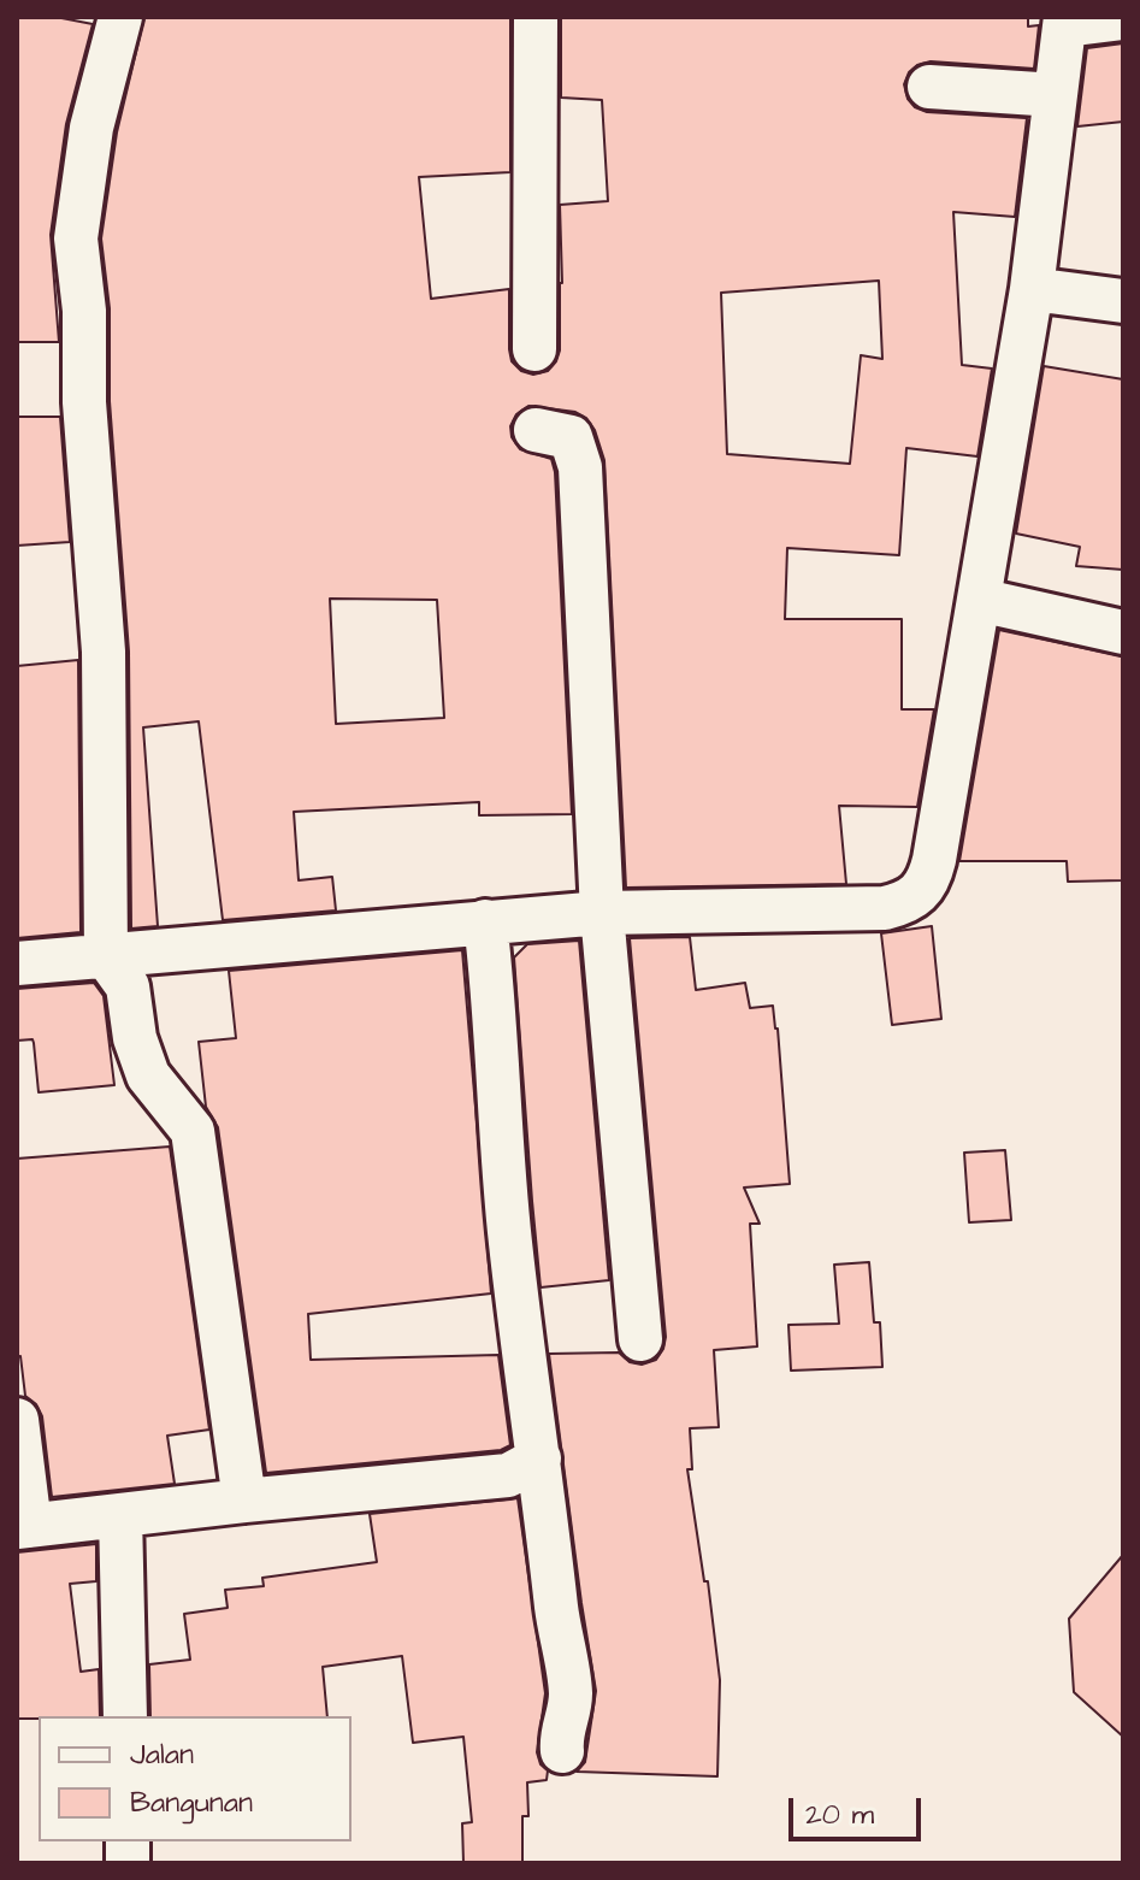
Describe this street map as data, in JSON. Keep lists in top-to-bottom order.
{
  "legend": ["Jalan", "Bangunan"],
  "scale_bar": "20 m"
}
